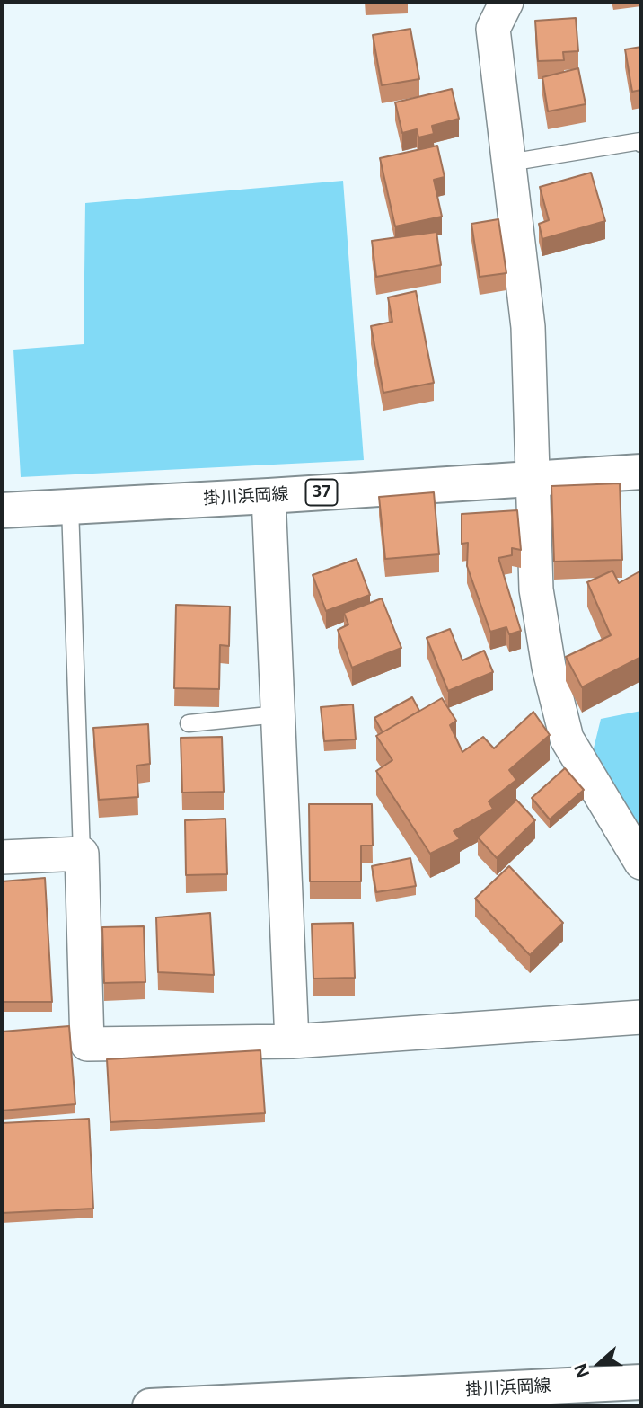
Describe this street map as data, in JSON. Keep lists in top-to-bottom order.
{
  "streets": {
    "main road": ["37", "掛川浜岡線"]
  },
  "north": "left"
}
